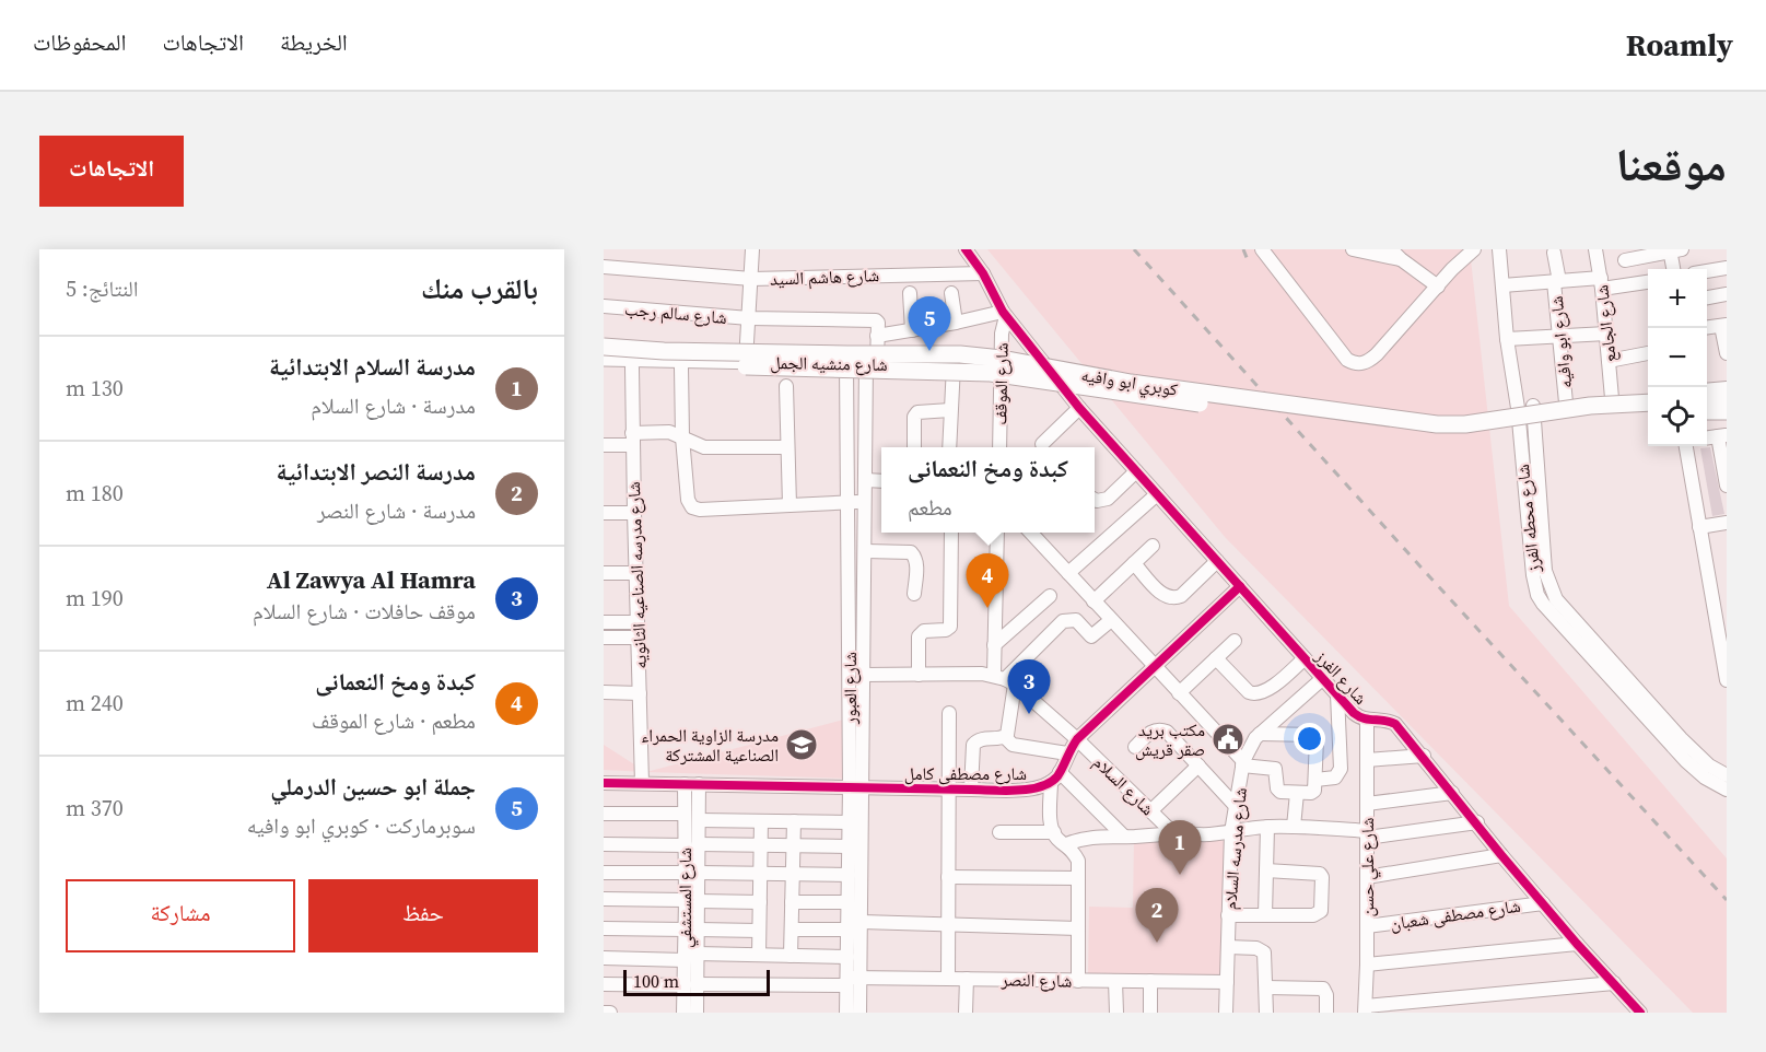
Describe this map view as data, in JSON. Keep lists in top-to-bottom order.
{
  "streets": {
    "main road": ["شارع منشيه الجمل", "كوبري ابو وافيه"],
    "street": [
      "شارع هاشم السيد",
      "شارع سالم رجب",
      "شارع الجامع",
      "شارع ابو وافيه",
      "شارع الموقف",
      "شارع محطه الفرز",
      "شارع مدرسه الصناعيه الثانويه",
      "شارع الفرز",
      "شارع العبور",
      "شارع مصطفى كامل",
      "شارع السلام",
      "شارع مدرسه السلام",
      "شارع علي حسن",
      "شارع المستشفي",
      "شارع مصطفى شعبان",
      "شارع النصر"
    ]
  },
  "crossings": [
    ["شارع هاشم السيد", "شارع الفرز"],
    ["شارع سالم رجب", "شارع العبور"],
    ["شارع منشيه الجمل", "كوبري ابو وافيه"],
    ["شارع منشيه الجمل", "شارع الموقف"],
    ["شارع منشيه الجمل", "شارع مدرسه الصناعيه الثانويه"],
    ["شارع منشيه الجمل", "شارع الفرز"],
    ["شارع منشيه الجمل", "شارع العبور"],
    ["شارع الموقف", "شارع الفرز"],
    ["شارع مدرسه الصناعيه الثانويه", "شارع مصطفى كامل"],
    ["شارع الفرز", "شارع مدرسه السلام"],
    ["شارع الفرز", "شارع علي حسن"],
    ["شارع الفرز", "شارع مصطفى شعبان"],
    ["شارع العبور", "شارع مصطفى كامل"],
    ["شارع العبور", "شارع النصر"],
    ["شارع مصطفى كامل", "شارع المستشفي"],
    ["شارع مدرسه السلام", "شارع النصر"],
    ["شارع علي حسن", "شارع مصطفى شعبان"],
    ["شارع المستشفي", "شارع النصر"]
  ],
  "places": {
    "public building": ["مكتب بريد صقر قريش"],
    "school or university": ["مدرسة الزاوية الحمراء الصناعية المشتركة"]
  },
  "scale_bar": "100 m",
  "page": {
    "header": "Roamly",
    "nav": ["الخريطة", "الاتجاهات", "المحفوظات"],
    "title": "موقعنا",
    "buttons": [
      "الاتجاهات",
      ["حفظ", "مشاركة"]
    ],
    "heading": ["بالقرب منك", "النتائج: 5"],
    "map_buttons": ["+", "−"],
    "pins": [
      "5",
      "4",
      "3",
      "1",
      "2"
    ],
    "list": [
      {
        "mark": "1",
        "name": "مدرسة السلام الابتدائية",
        "note": "مدرسة · شارع السلام",
        "value": "130 m"
      },
      {
        "mark": "2",
        "name": "مدرسة النصر الابتدائية",
        "note": "مدرسة · شارع النصر",
        "value": "180 m"
      },
      {
        "mark": "3",
        "name": "Al Zawya Al Hamra",
        "note": "موقف حافلات · شارع السلام",
        "value": "190 m"
      },
      {
        "mark": "4",
        "name": "كبدة ومخ النعمانى",
        "note": "مطعم · شارع الموقف",
        "value": "240 m"
      },
      {
        "mark": "5",
        "name": "جملة ابو حسين الدرملي",
        "note": "سوبرماركت · كوبري ابو وافيه",
        "value": "370 m"
      }
    ],
    "popup": ["كبدة ومخ النعمانى", "مطعم"],
    "scale": "100 m"
  }
}
